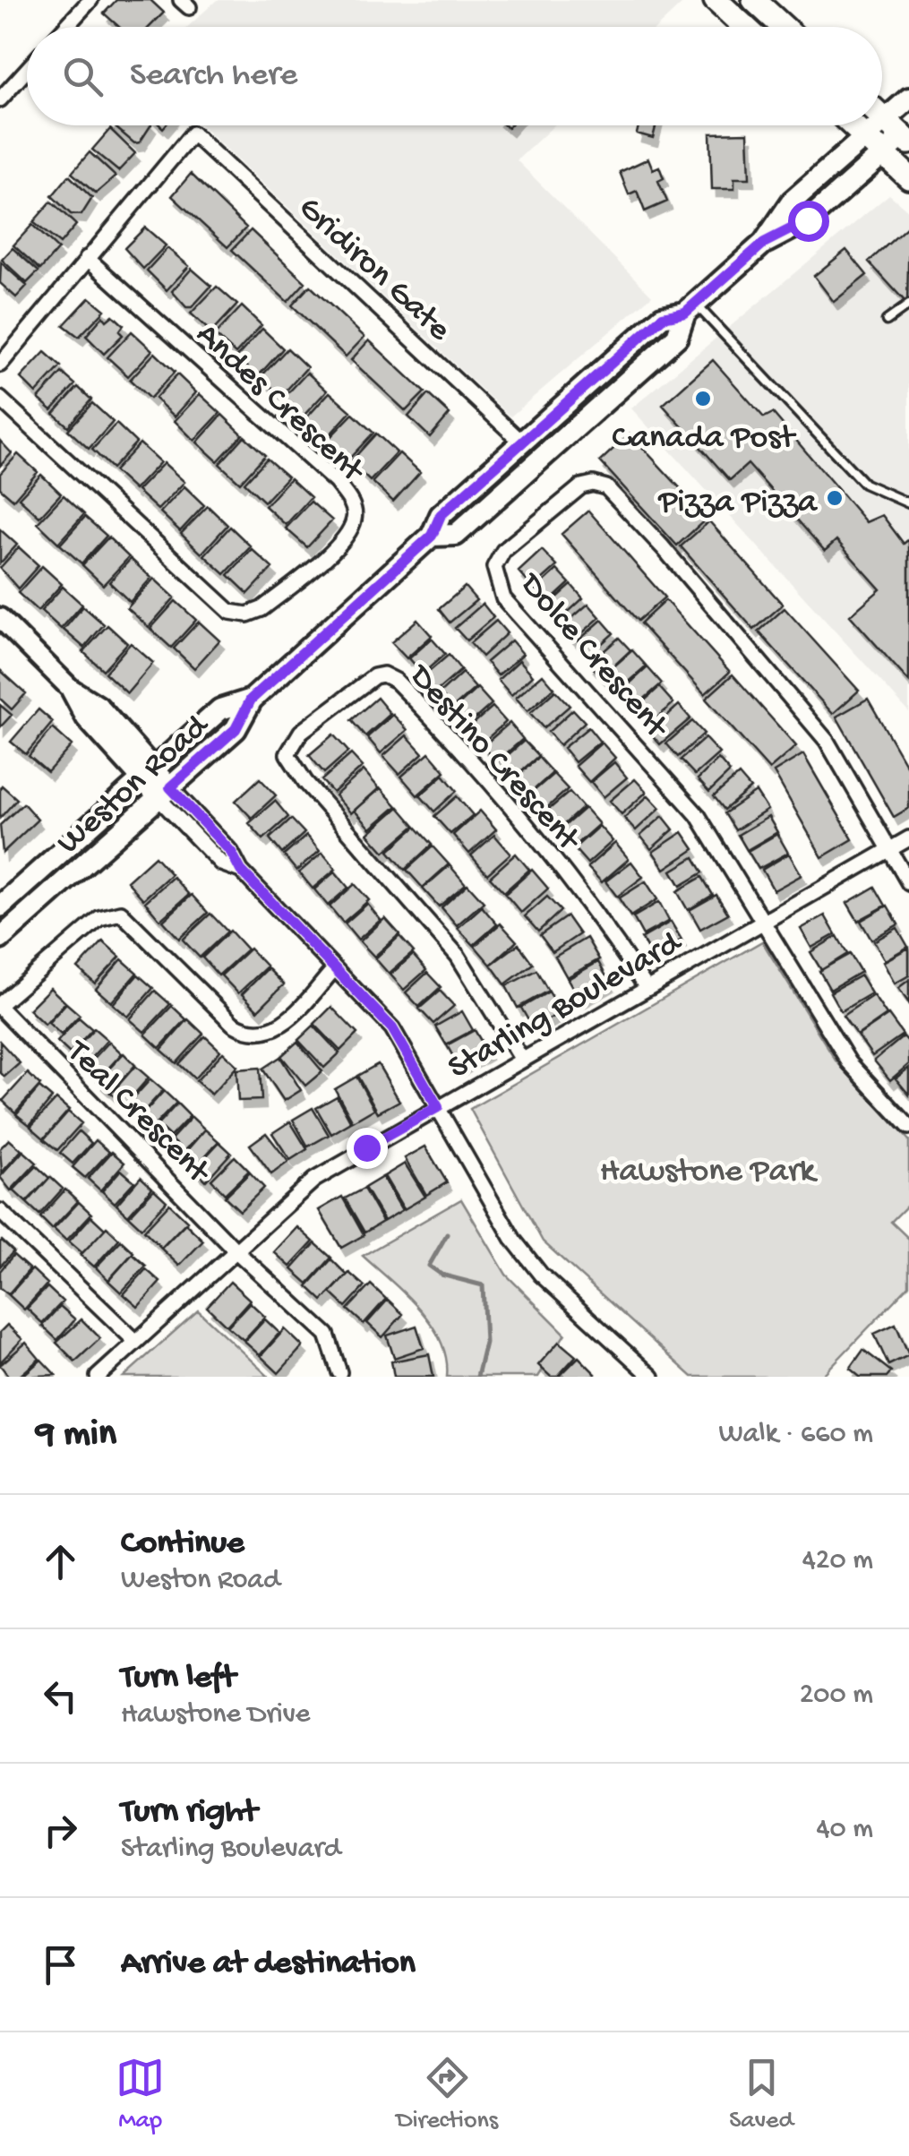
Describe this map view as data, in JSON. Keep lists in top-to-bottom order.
{
  "streets": {
    "main road": ["Weston Road"],
    "street": [
      "Gridiron Gate",
      "Andes Crescent",
      "Dolce Crescent",
      "Destino Crescent",
      "Starling Boulevard",
      "Teal Crescent"
    ]
  },
  "crossings": [
    ["Gridiron Gate", "Andes Crescent"],
    ["Gridiron Gate", "Weston Road"],
    ["Dolce Crescent", "Starling Boulevard"],
    ["Destino Crescent", "Starling Boulevard"],
    ["Starling Boulevard", "Teal Crescent"]
  ],
  "parks": ["Hawstone Park"],
  "places": ["Canada Post", "Pizza Pizza"],
  "page": {
    "search": "Search here",
    "heading": ["9 min", "Walk · 660 m"],
    "list": [
      ["Continue", "Weston Road", "420 m"],
      ["Turn left", "Hawstone Drive", "200 m"],
      ["Turn right", "Starling Boulevard", "40 m"],
      "Arrive at destination"
    ],
    "nav": ["Map", "Directions", "Saved"]
  }
}
